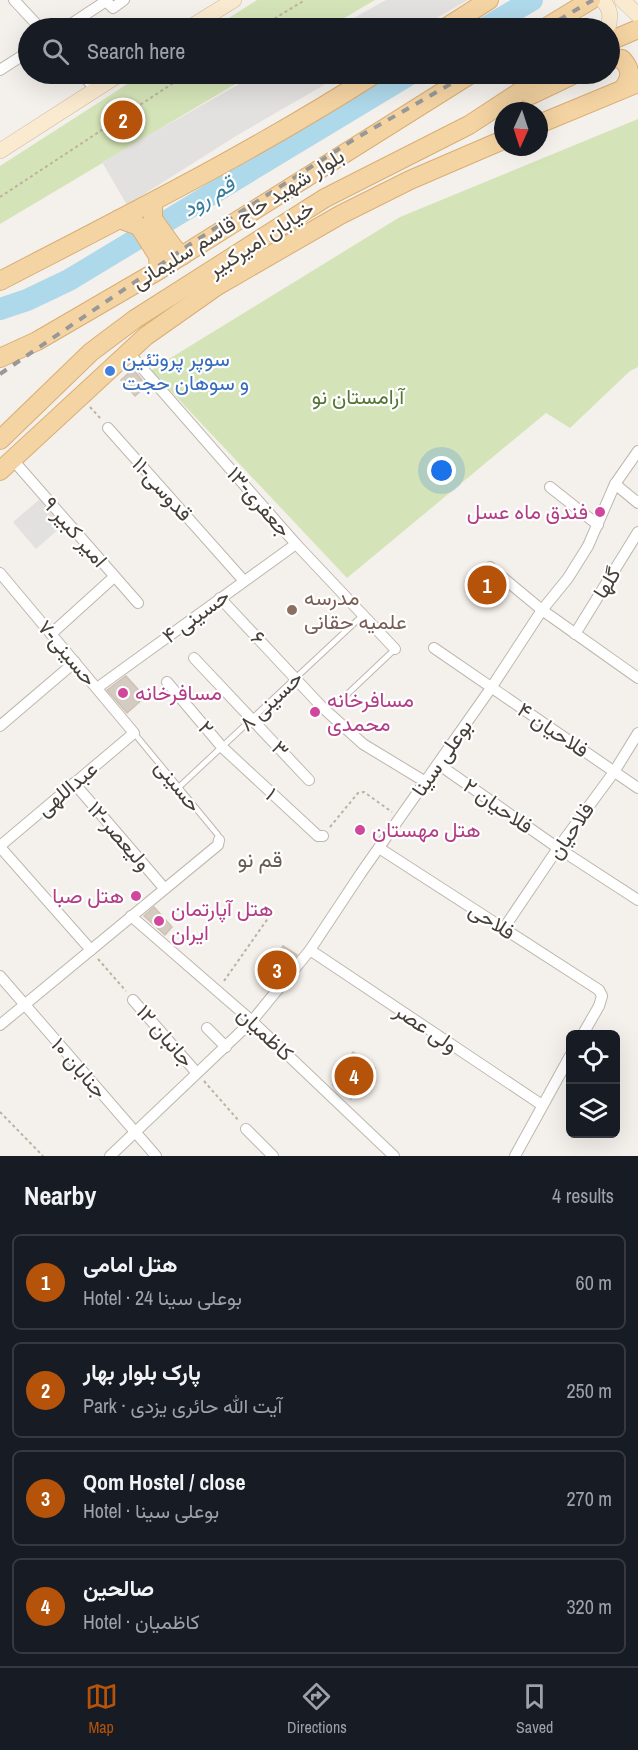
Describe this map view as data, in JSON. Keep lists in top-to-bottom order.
{
  "streets": {
    "main road": ["بلوار شهید حاج قاسم سلیمانی", "خیابان امیرکبیر"],
    "street": [
      "قدوسی-۱۱",
      "جعفری-۱۳",
      "امیر کبیر ۹",
      "گلها",
      "حسینی ۴",
      "۶",
      "حسینی-۷",
      "۲",
      "فلاحیان ۴",
      "۳",
      "بوعلی سینا",
      "عبداللهی",
      "۱",
      "فلاحیان ۲",
      "فلاحیان",
      "ولیعصر-۱۲",
      "فلاحی",
      "ولی عصر",
      "کاظمیان",
      "جانبان ۱۲",
      "جنابان ۱۰"
    ],
    "lane": ["حسینی ۸", "حسینی"]
  },
  "crossings": [
    ["خیابان امیرکبیر", "جعفری-۱۳"],
    ["خیابان امیرکبیر", "امیر کبیر ۹"],
    ["قدوسی-۱۱", "حسینی ۴"],
    ["جعفری-۱۳", "حسینی ۴"],
    ["جعفری-۱۳", "حسینی ۸"],
    ["حسینی ۴", "۶"],
    ["حسینی ۴", "حسینی-۷"],
    ["۶", "حسینی ۸"],
    ["۶", "بوعلی سینا"],
    ["حسینی-۷", "حسینی"],
    ["حسینی-۷", "عبداللهی"],
    ["حسینی ۸", "۲"],
    ["حسینی ۸", "۳"],
    ["حسینی ۸", "حسینی"],
    ["حسینی ۸", "۱"],
    ["۲", "۱"],
    ["فلاحیان ۴", "بوعلی سینا"],
    ["فلاحیان ۴", "فلاحیان"],
    ["بوعلی سینا", "فلاحیان ۲"],
    ["بوعلی سینا", "فلاحی"],
    ["بوعلی سینا", "ولی عصر"],
    ["بوعلی سینا", "کاظمیان"],
    ["بوعلی سینا", "جانبان ۱۲"],
    ["بوعلی سینا", "جنابان ۱۰"],
    ["حسینی", "عبداللهی"],
    ["عبداللهی", "ولیعصر-۱۲"],
    ["فلاحیان ۲", "فلاحیان"],
    ["فلاحیان", "فلاحی"]
  ],
  "districts": ["قم نو"],
  "water": ["قم رود"],
  "parks": ["آرامستان نو"],
  "places": [
    "سوپر پروتئین و سوهان حجت",
    "فندق ماه عسل",
    "مدرسه علمیه حقانی",
    "مسافرخانه",
    "مسافرخانه محمدی",
    "هتل مهستان",
    "هتل صبا",
    "هتل آپارتمان ایران"
  ],
  "north": "bottom",
  "page": {
    "search": "Search here",
    "pins": [
      "2",
      "1",
      "3",
      "4"
    ],
    "heading": ["Nearby", "4 results"],
    "list": [
      {
        "mark": "1",
        "name": "هتل امامی",
        "note": "Hotel · بوعلی سینا 24",
        "value": "60 m"
      },
      {
        "mark": "2",
        "name": "پارک بلوار بهار",
        "note": "Park · آیت الله‌ حائری‌ یزدی",
        "value": "250 m"
      },
      {
        "mark": "3",
        "name": "Qom Hostel / close",
        "note": "Hotel · بوعلی سینا",
        "value": "270 m"
      },
      {
        "mark": "4",
        "name": "صالحین",
        "note": "Hotel · کاظمیان",
        "value": "320 m"
      }
    ],
    "nav": ["Map", "Directions", "Saved"]
  }
}
